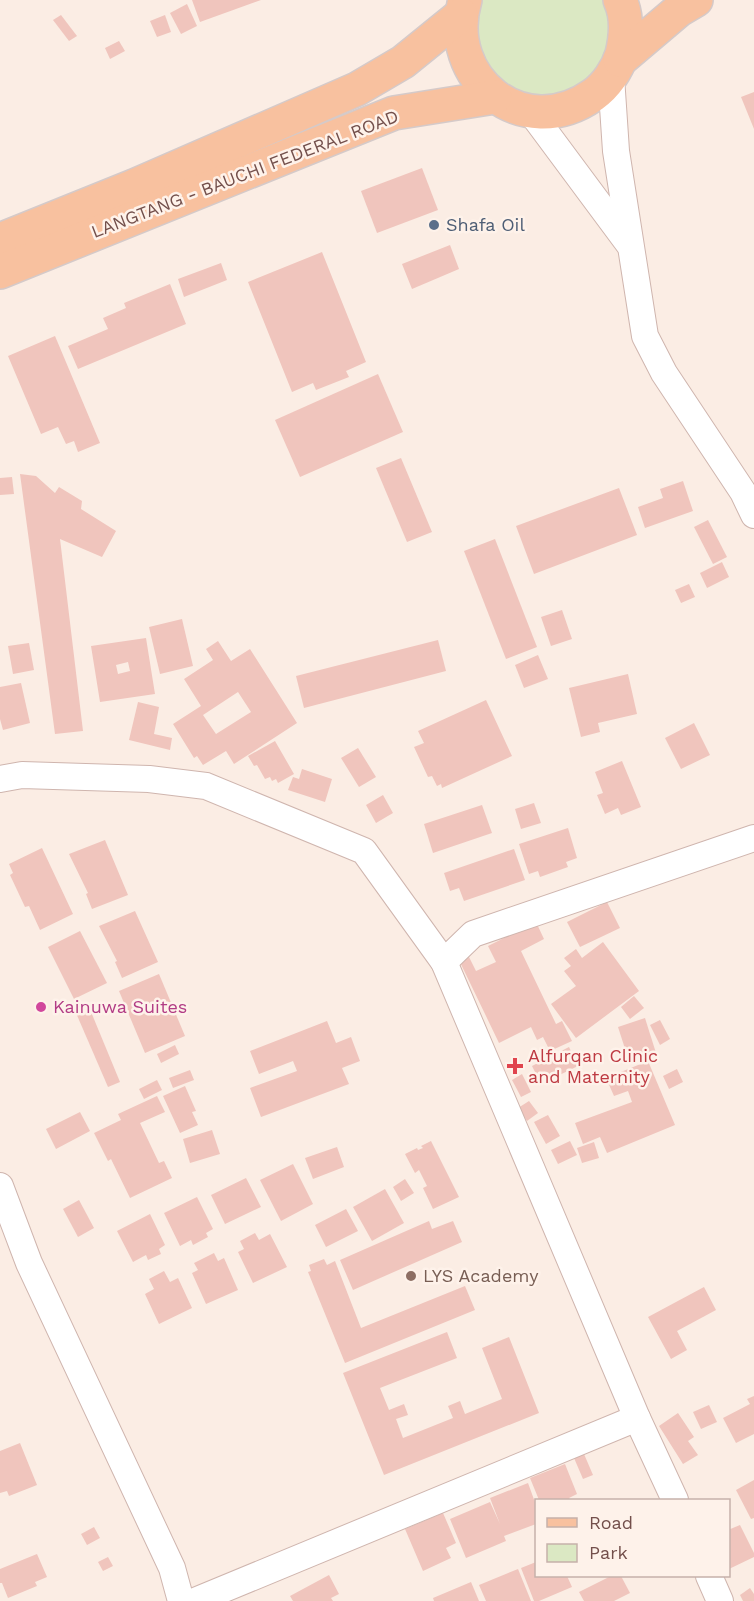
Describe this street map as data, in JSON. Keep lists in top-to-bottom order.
{
  "streets": {
    "main road": ["LANGTANG - BAUCHI FEDERAL ROAD"]
  },
  "places": {
    "other": ["Shafa Oil", "Kainuwa Suites", "LYS Academy"],
    "health": ["Alfurqan Clinic and Maternity"]
  },
  "legend": ["Road", "Park"]
}
